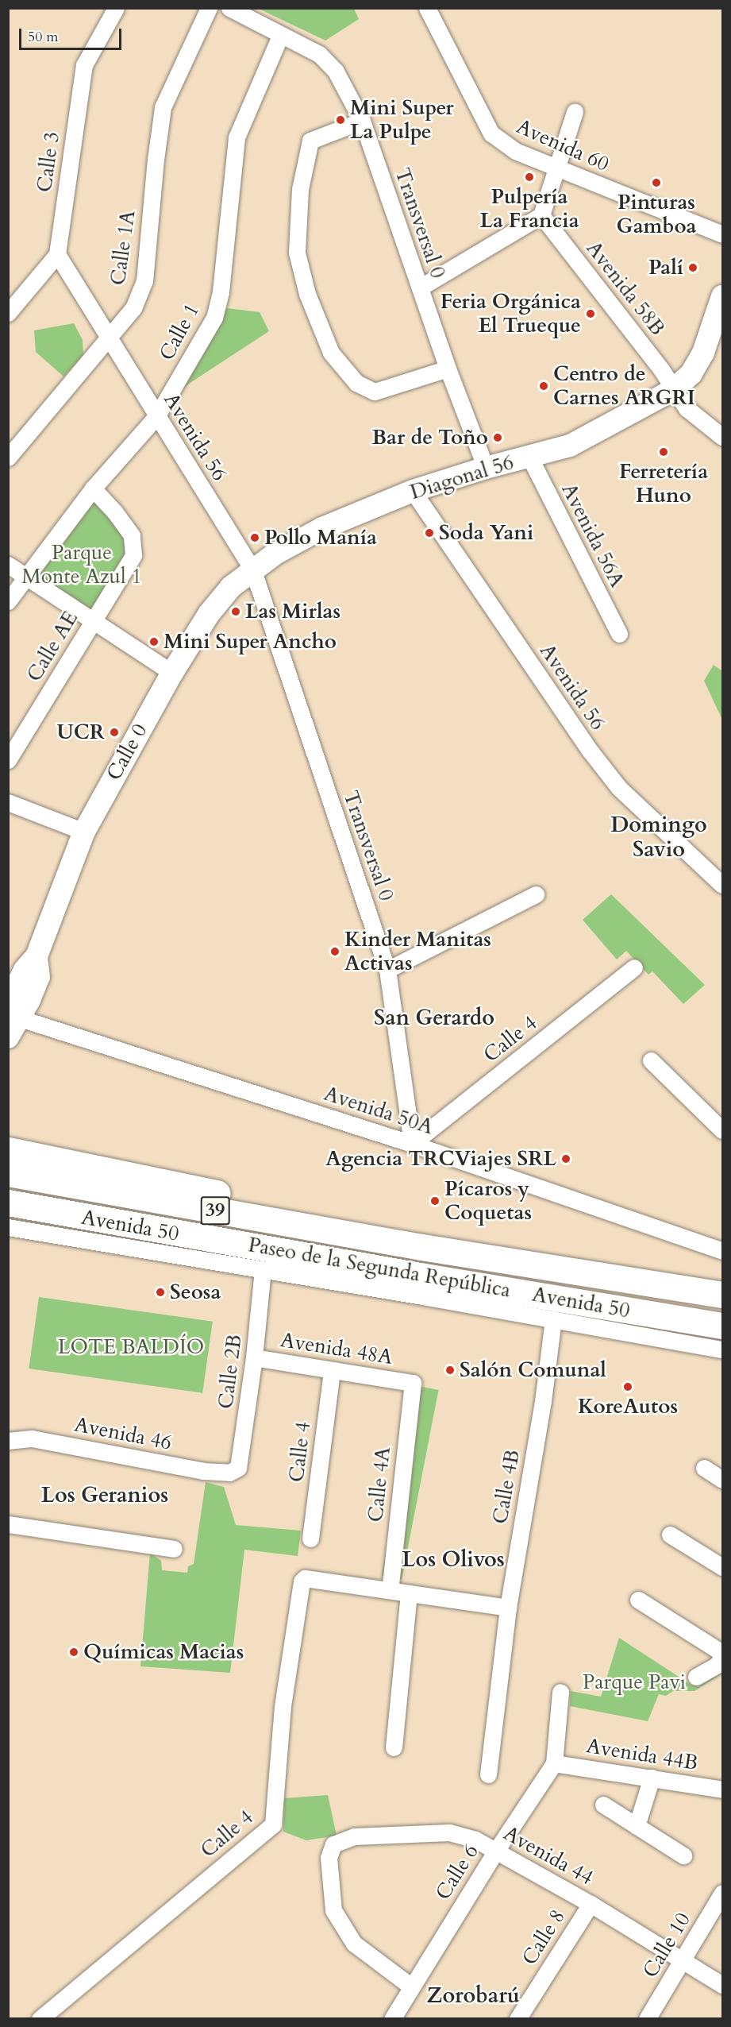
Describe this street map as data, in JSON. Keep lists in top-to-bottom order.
{
  "streets": {
    "highway": ["39", "Paseo de la Segunda República"],
    "main road": ["Diagonal 56", "Calle 0"],
    "street": [
      "Avenida 60",
      "Calle 3",
      "Transversal 0",
      "Calle 1A",
      "Avenida 58B",
      "Calle 1",
      "Avenida 56",
      "Avenida 56A",
      "Calle AE",
      "Calle 4",
      "Avenida 50A",
      "Avenida 50",
      "Avenida 48A",
      "Calle 2B",
      "Avenida 46",
      "Calle 4A",
      "Calle 4B",
      "Avenida 44B",
      "Avenida 44",
      "Calle 6",
      "Calle 8",
      "Calle 10"
    ]
  },
  "crossings": [
    ["Calle 3", "Avenida 56"],
    ["Transversal 0", "Calle 1"],
    ["Transversal 0", "Avenida 56"],
    ["Transversal 0", "Diagonal 56"],
    ["Transversal 0", "Calle 0"],
    ["Transversal 0", "Calle 4"],
    ["Transversal 0", "Avenida 50A"],
    ["Calle 1A", "Avenida 56"],
    ["Avenida 58B", "Diagonal 56"],
    ["Calle 1", "Avenida 56"],
    ["Calle 1", "Calle AE"],
    ["Avenida 56", "Diagonal 56"],
    ["Avenida 56", "Calle 0"],
    ["Diagonal 56", "Avenida 56A"],
    ["Diagonal 56", "Calle 0"],
    ["Calle 0", "Avenida 50A"],
    ["Calle 4", "Avenida 50A"],
    ["Calle 4", "Avenida 48A"],
    ["Calle 4", "Calle 4A"],
    ["Avenida 50", "Calle 2B"],
    ["Avenida 50", "Calle 4B"],
    ["Avenida 48A", "Calle 2B"],
    ["Avenida 48A", "Calle 4A"],
    ["Calle 2B", "Avenida 46"],
    ["Avenida 44B", "Calle 6"],
    ["Avenida 44", "Calle 6"],
    ["Avenida 44", "Calle 8"],
    ["Avenida 44", "Calle 10"]
  ],
  "districts": [
    "Domingo Savio",
    "San Gerardo",
    "Los Geranios",
    "Los Olivos",
    "Zorobarú"
  ],
  "parks": ["Parque Monte Azul 1", "LOTE BALDÍO", "Parque Pavi"],
  "places": [
    "Mini Super La Pulpe",
    "Pulpería La Francia",
    "Pinturas Gamboa",
    "Palí",
    "Feria Orgánica El Trueque",
    "Centro de Carnes ARGRI",
    "Bar de Toño",
    "Ferretería Huno",
    "Soda Yani",
    "Pollo Manía",
    "Las Mirlas",
    "Mini Super Ancho",
    "UCR",
    "Kinder Manitas Activas",
    "Agencia TRCViajes SRL",
    "Pícaros y Coquetas",
    "Seosa",
    "Salón Comunal",
    "KoreAutos",
    "Químicas Macias"
  ],
  "scale_bar": "50 m"
}
